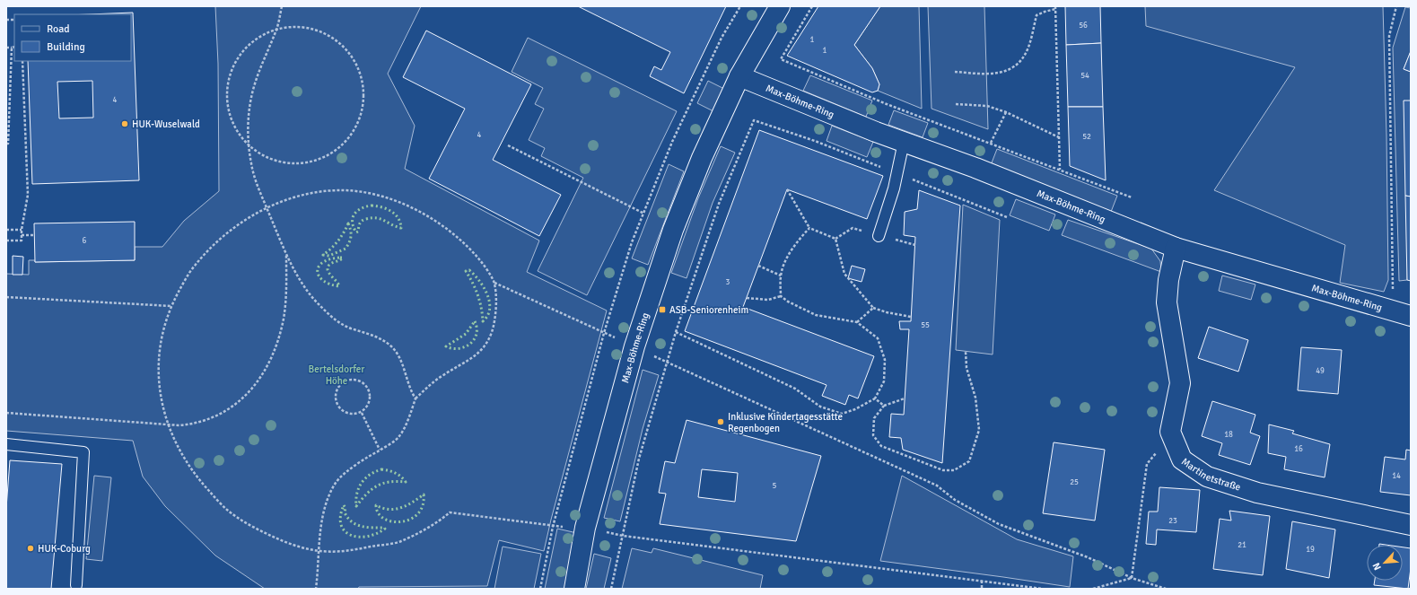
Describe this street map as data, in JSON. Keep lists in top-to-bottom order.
{
  "streets": {
    "street": ["Max-Böhme-Ring", "Martinetstraße"]
  },
  "crossings": [
    ["Max-Böhme-Ring", "Martinetstraße"]
  ],
  "parks": ["Bertelsdorfer Höhe"],
  "places": {
    "other": ["HUK-Wuselwald", "Inklusive Kindertagesstätte Regenbogen", "HUK-Coburg"],
    "transit": ["ASB-Seniorenheim"]
  },
  "house_numbers": [
    "56",
    "1",
    "1",
    "54",
    "4",
    "4",
    "52",
    "6",
    "3",
    "55",
    "49",
    "18",
    "16",
    "14",
    "25",
    "5",
    "23",
    "21",
    "19"
  ],
  "legend": ["Road", "Building"],
  "north": "bottom left"
}
